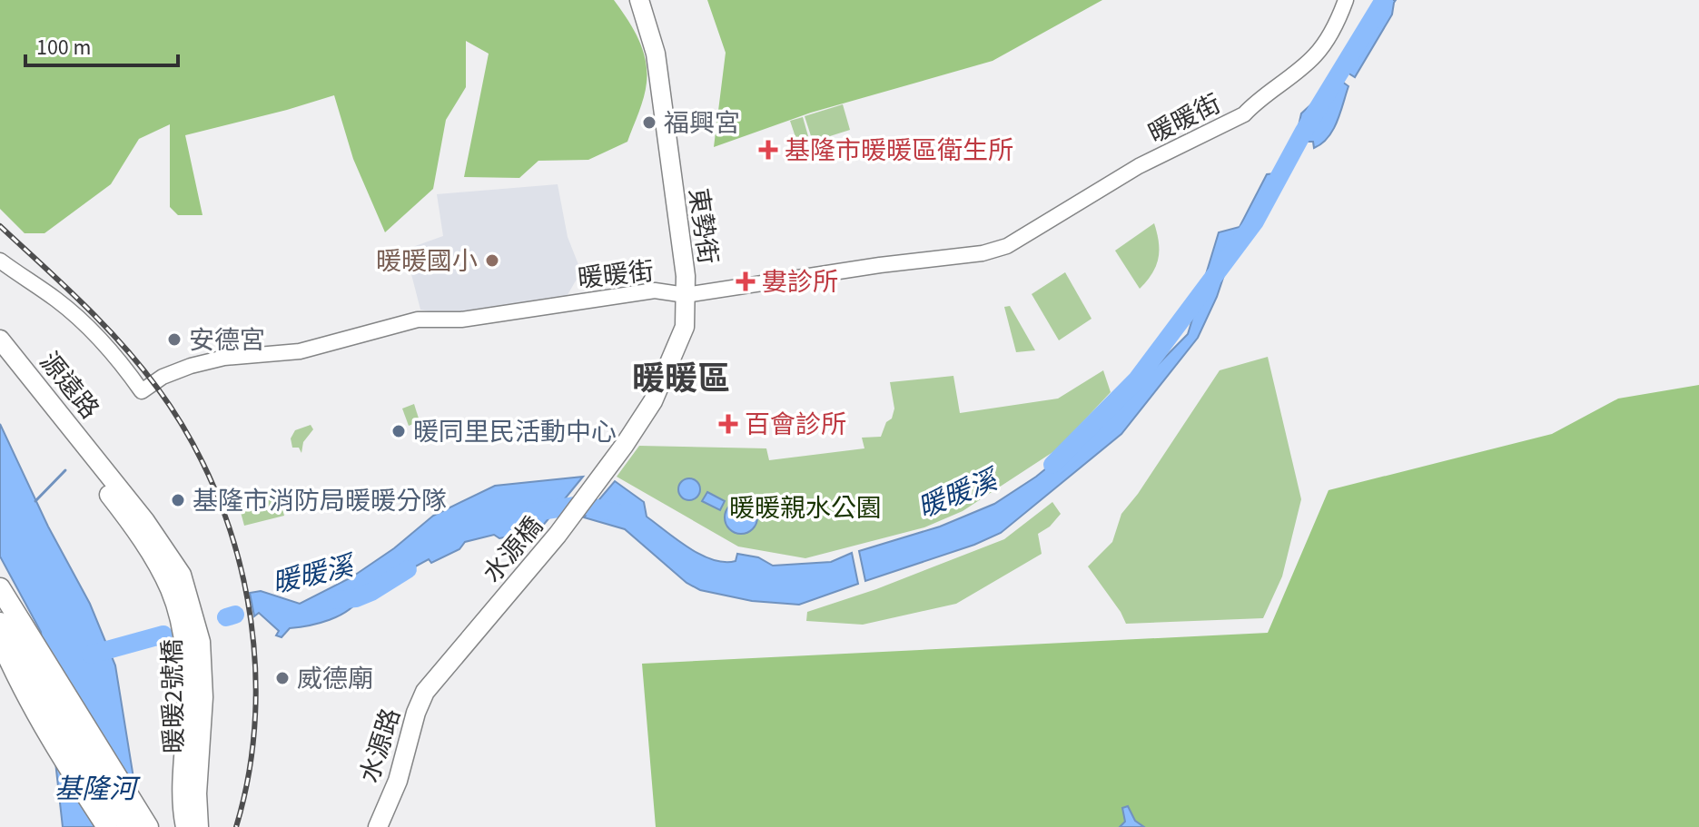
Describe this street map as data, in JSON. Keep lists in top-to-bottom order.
{
  "streets": {
    "main road": [
      "東勢街",
      "源遠路",
      "水源橋",
      "暖暖2號橋",
      "水源路"
    ],
    "street": ["暖暖街"]
  },
  "crossings": [
    ["暖暖街", "東勢街"],
    ["東勢街", "水源橋"],
    ["源遠路", "暖暖2號橋"],
    ["水源橋", "水源路"]
  ],
  "districts": ["暖暖區"],
  "water": ["暖暖溪", "基隆河"],
  "parks": ["暖暖親水公園"],
  "places": {
    "other": [
      "福興宮",
      "暖暖國小",
      "安德宮",
      "暖同里民活動中心",
      "基隆市消防局暖暖分隊",
      "威德廟"
    ],
    "health": ["基隆市暖暖區衛生所", "婁診所", "百會診所"]
  },
  "scale_bar": "100 m"
}
